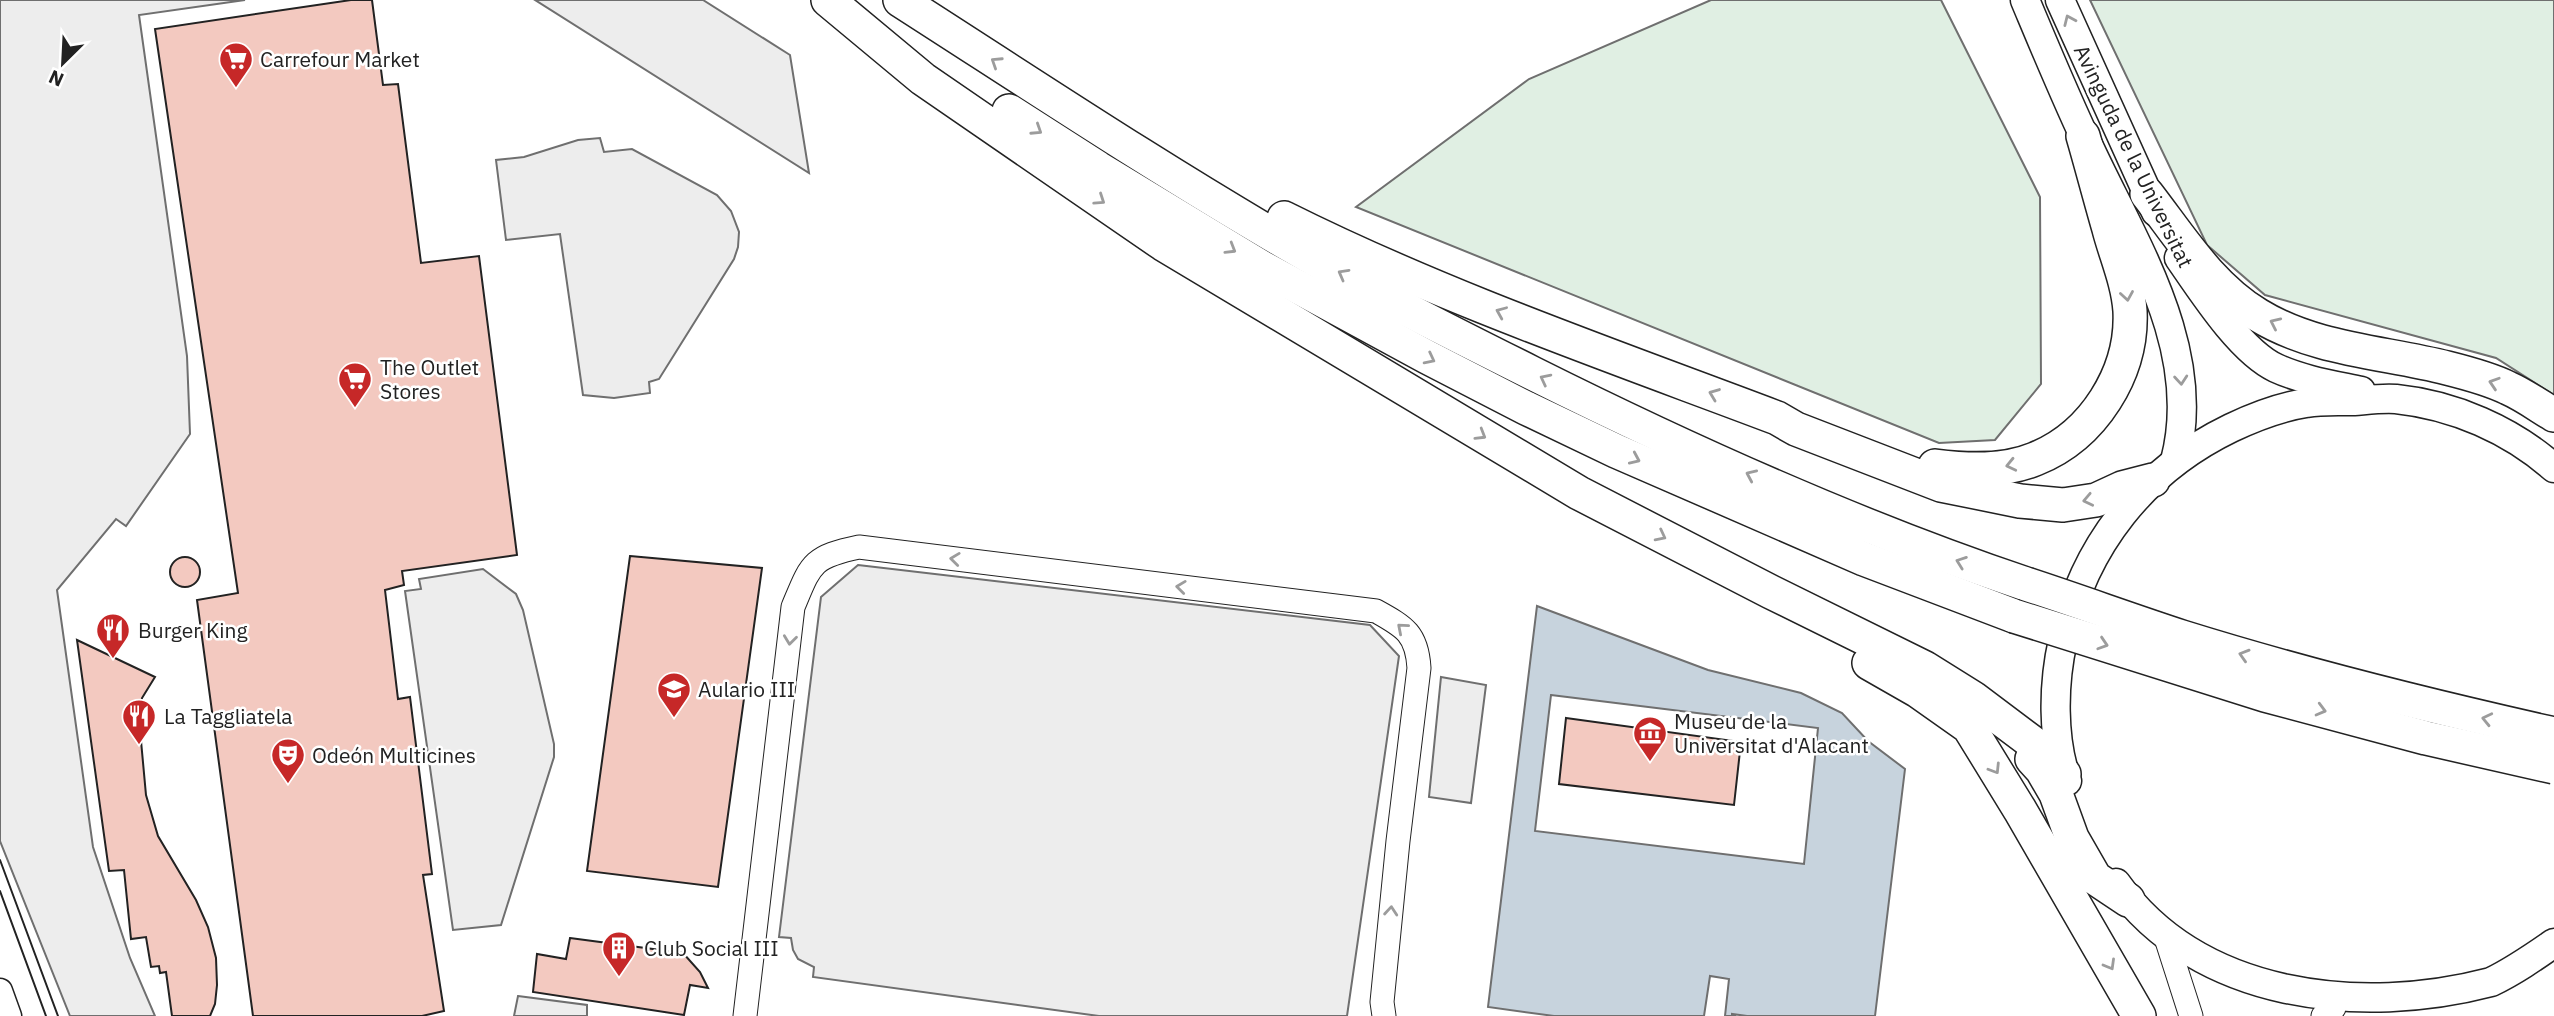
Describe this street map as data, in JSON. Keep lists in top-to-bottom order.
{
  "streets": {
    "main road": ["Avinguda de la Universitat"]
  },
  "places": {
    "supermarket": ["Carrefour Market", "The Outlet Stores"],
    "restaurant": ["Burger King", "La Taggliatela"],
    "school or university": ["Aulario III"],
    "museum": ["Museu de la Universitat d'Alacant"],
    "theatre": ["Odeón Multicines"],
    "building": ["Club Social III"]
  },
  "north": "bottom left"
}
